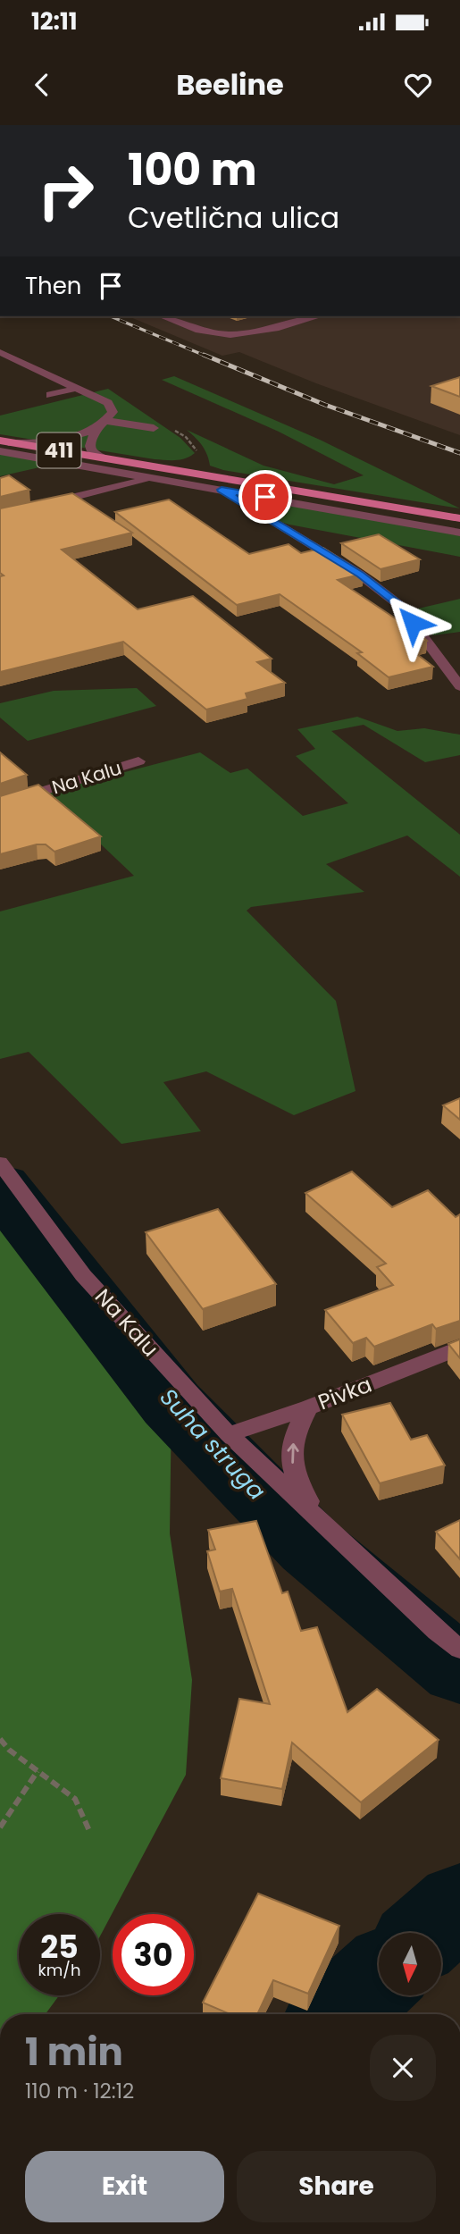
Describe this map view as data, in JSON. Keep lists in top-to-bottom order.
{
  "streets": {
    "main road": ["411"],
    "street": ["Na Kalu", "Pivka"]
  },
  "crossings": [
    ["Na Kalu", "Pivka"]
  ],
  "water": ["Suha struga"],
  "north": "bottom",
  "page": {
    "status": "12:11",
    "header": "Beeline",
    "turn": ["100 m", "Cvetlična ulica"],
    "then": "Then",
    "speed": "25 km/h",
    "limit": "30",
    "heading": ["1 min", "110 m · 12:12"],
    "buttons": ["Exit", "Share"]
  }
}
